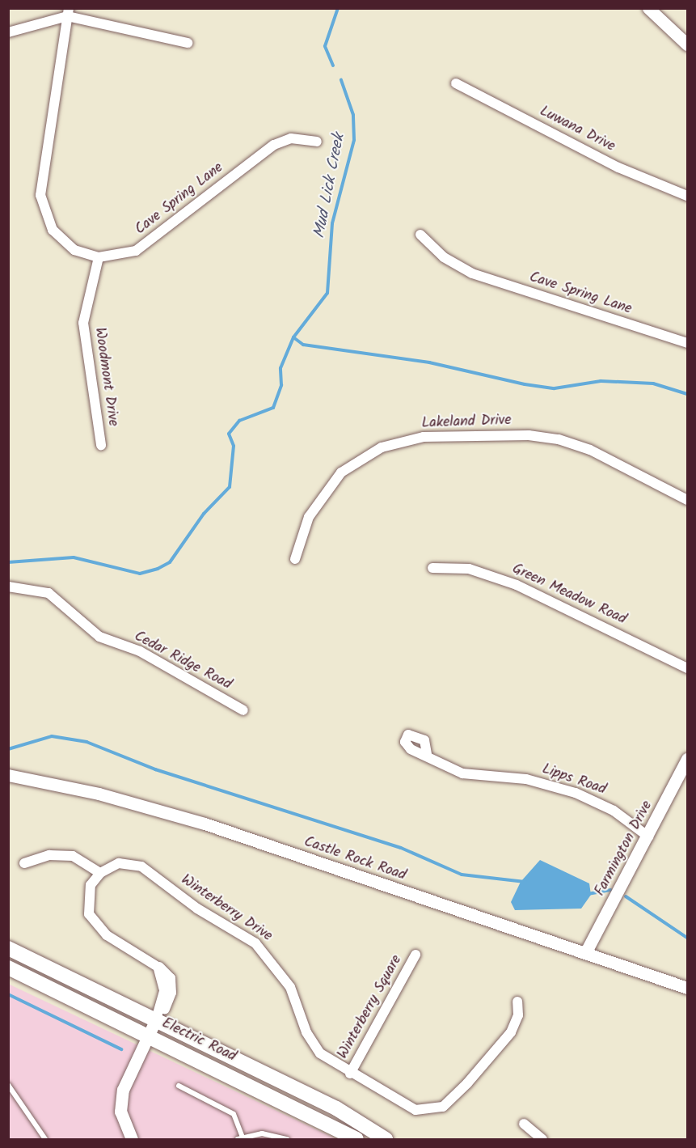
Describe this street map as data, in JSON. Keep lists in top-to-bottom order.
{
  "streets": {
    "main road": ["Electric Road"],
    "street": [
      "Luwana Drive",
      "Cave Spring Lane",
      "Woodmont Drive",
      "Lakeland Drive",
      "Green Meadow Road",
      "Cedar Ridge Road",
      "Lipps Road",
      "Farmington Drive",
      "Castle Rock Road",
      "Winterberry Drive",
      "Winterberry Square"
    ]
  },
  "crossings": [
    ["Cave Spring Lane", "Woodmont Drive"],
    ["Lipps Road", "Farmington Drive"],
    ["Farmington Drive", "Castle Rock Road"],
    ["Winterberry Drive", "Winterberry Square"]
  ],
  "water": ["Mud Lick Creek"]
}
